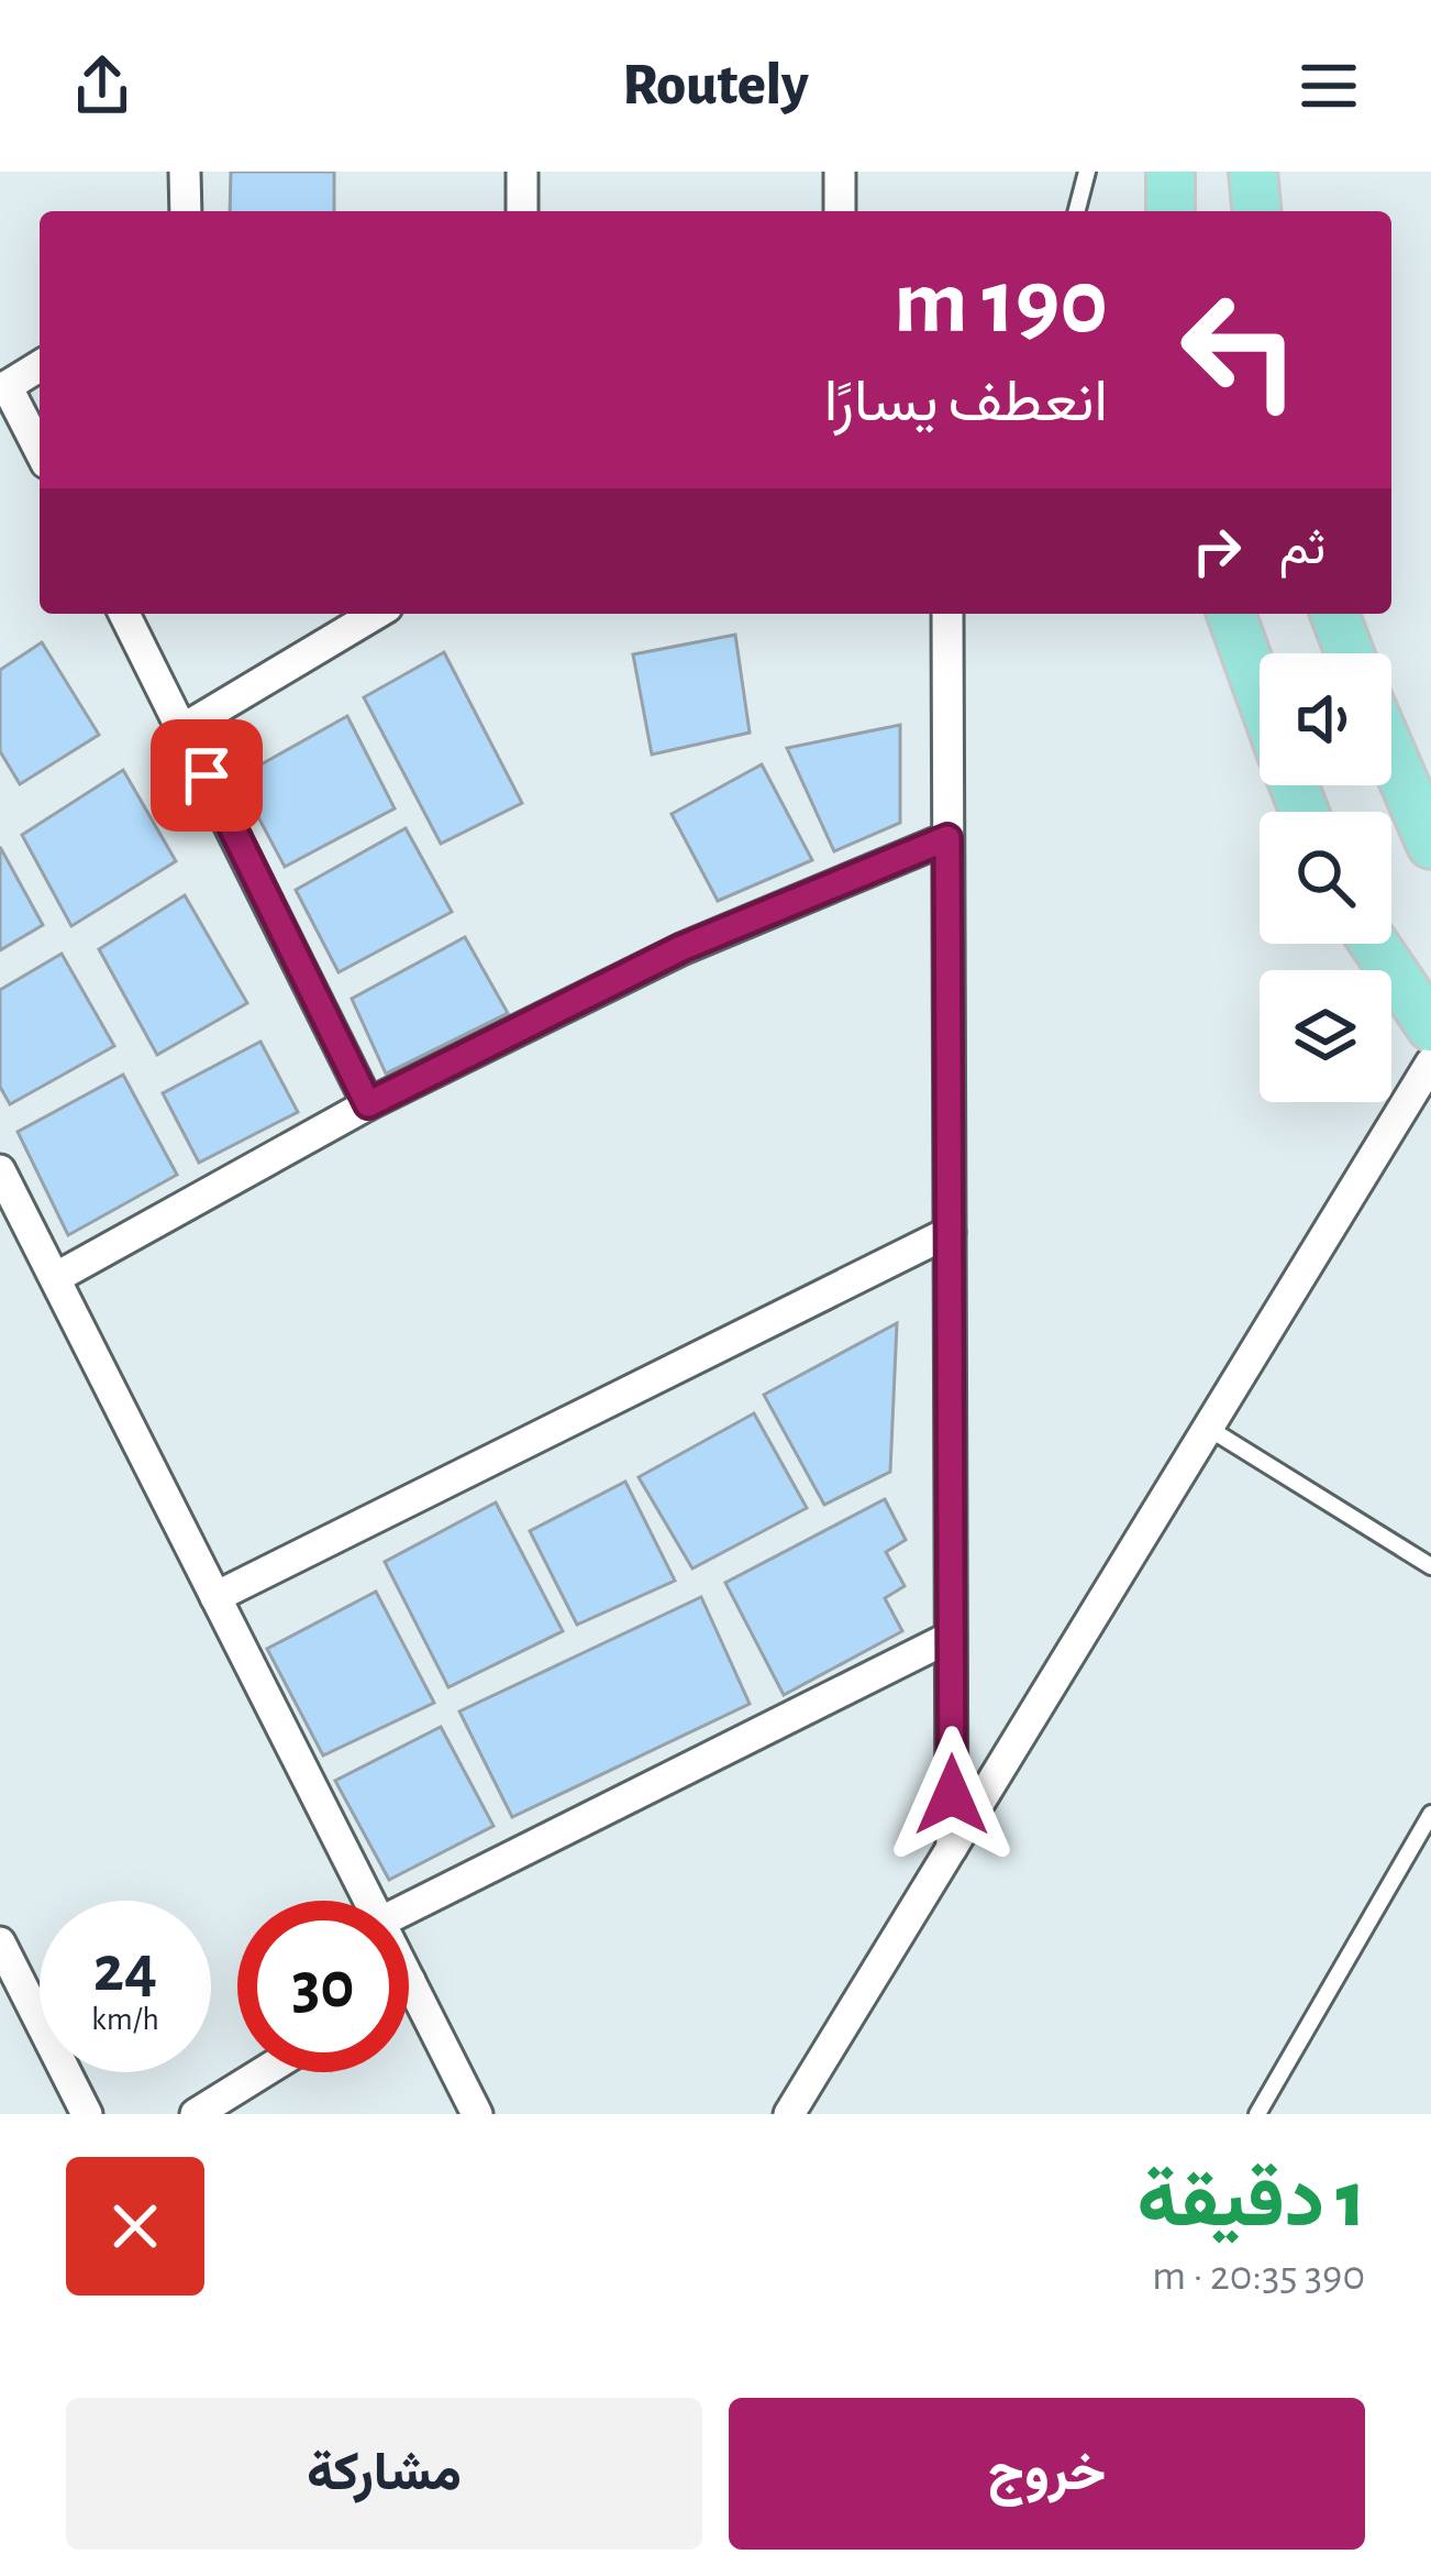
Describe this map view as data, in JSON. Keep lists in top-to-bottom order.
{
  "page": {
    "header": "Routely",
    "turn": ["190 m", "انعطف يسارًا"],
    "then": "ثم",
    "speed": "24 km/h",
    "limit": "30",
    "heading": ["1 دقيقة", "390 m · 20:35"],
    "buttons": ["خروج", "مشاركة"]
  }
}
